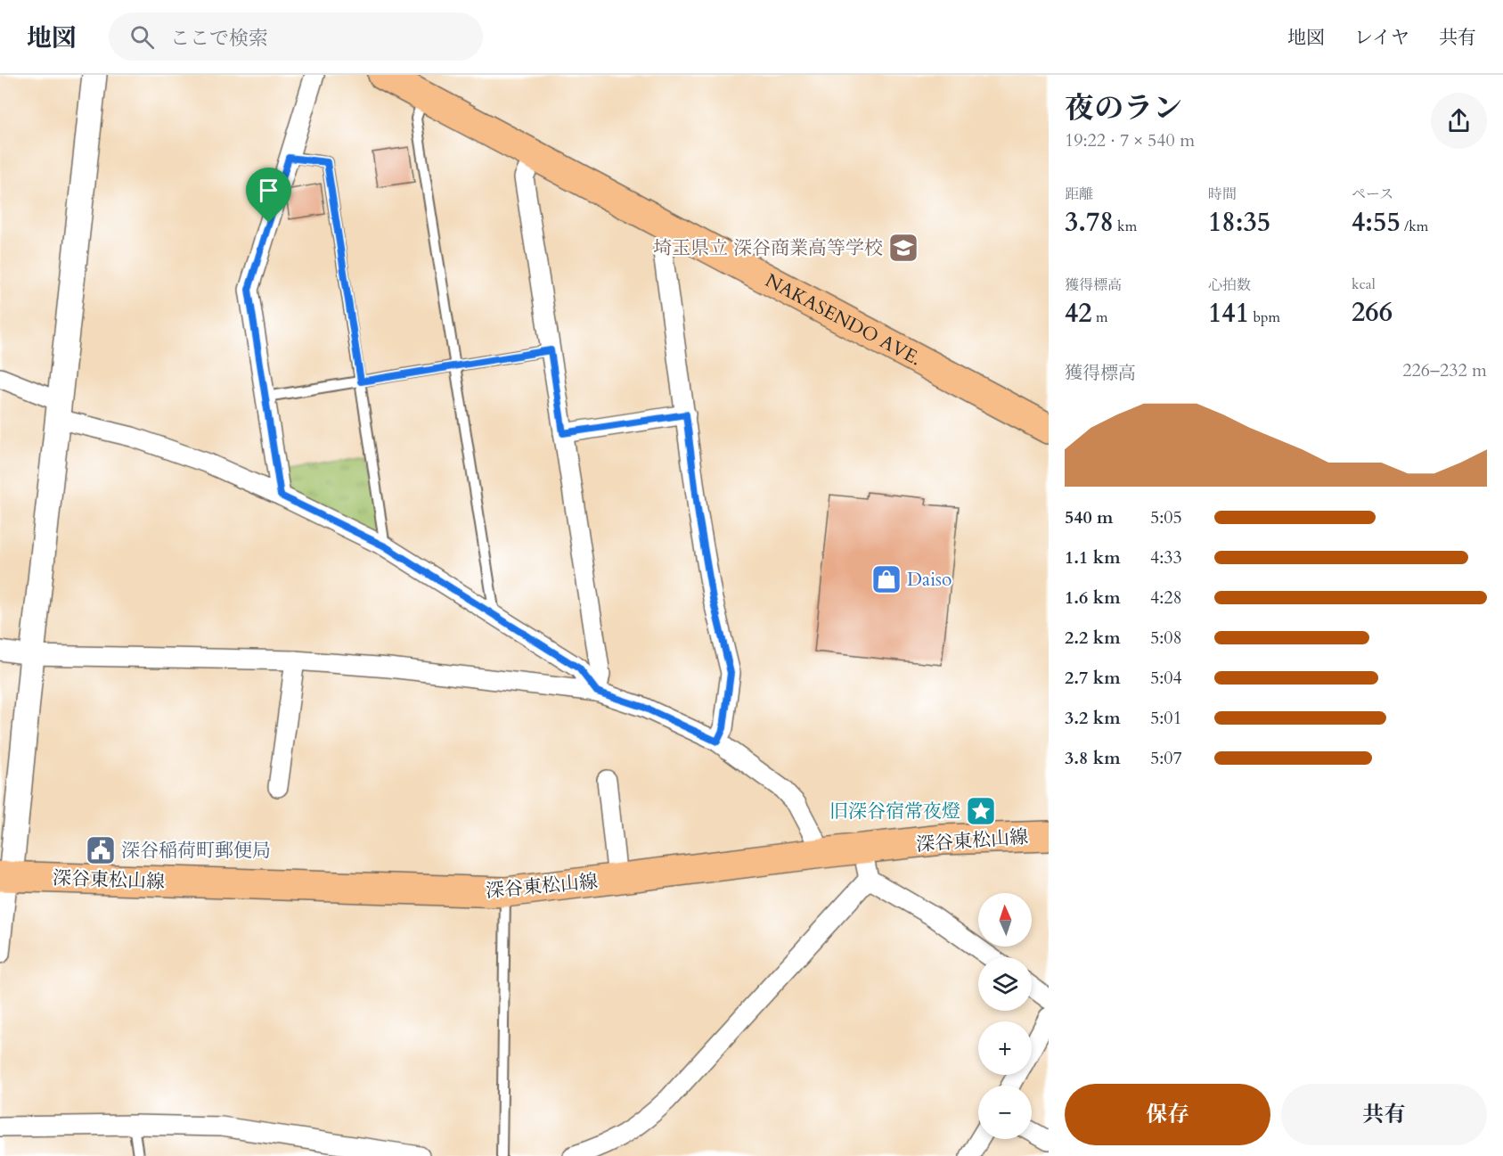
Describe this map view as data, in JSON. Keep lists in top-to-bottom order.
{
  "streets": {
    "main road": ["NAKASENDO AVE.", "深谷東松山線"]
  },
  "places": {
    "school or university": ["埼玉県立 深谷商業高等学校"],
    "shop": ["Daiso"],
    "place": ["旧深谷宿常夜燈"],
    "public building": ["深谷稲荷町郵便局"]
  },
  "north": "top",
  "page": {
    "header": "地図",
    "search": "ここで検索",
    "nav": ["地図", "レイヤ", "共有"],
    "heading": ["夜のラン", "19:22 · 7 × 540 m"],
    "stats": [
      ["距離", "3.78 km"],
      ["時間", "18:35"],
      ["ペース", "4:55 /km"],
      ["獲得標高", "42 m"],
      ["心拍数", "141 bpm"],
      ["kcal", "266"]
    ],
    "chart": ["獲得標高", "226–232 m"],
    "list": [
      {
        "name": "540 m",
        "note": "5:05"
      },
      {
        "name": "1.1 km",
        "note": "4:33"
      },
      {
        "name": "1.6 km",
        "note": "4:28"
      },
      {
        "name": "2.2 km",
        "note": "5:08"
      },
      {
        "name": "2.7 km",
        "note": "5:04"
      },
      {
        "name": "3.2 km",
        "note": "5:01"
      },
      {
        "name": "3.8 km",
        "note": "5:07"
      }
    ],
    "map_buttons": ["+", "−"],
    "buttons": ["保存", "共有"]
  }
}
